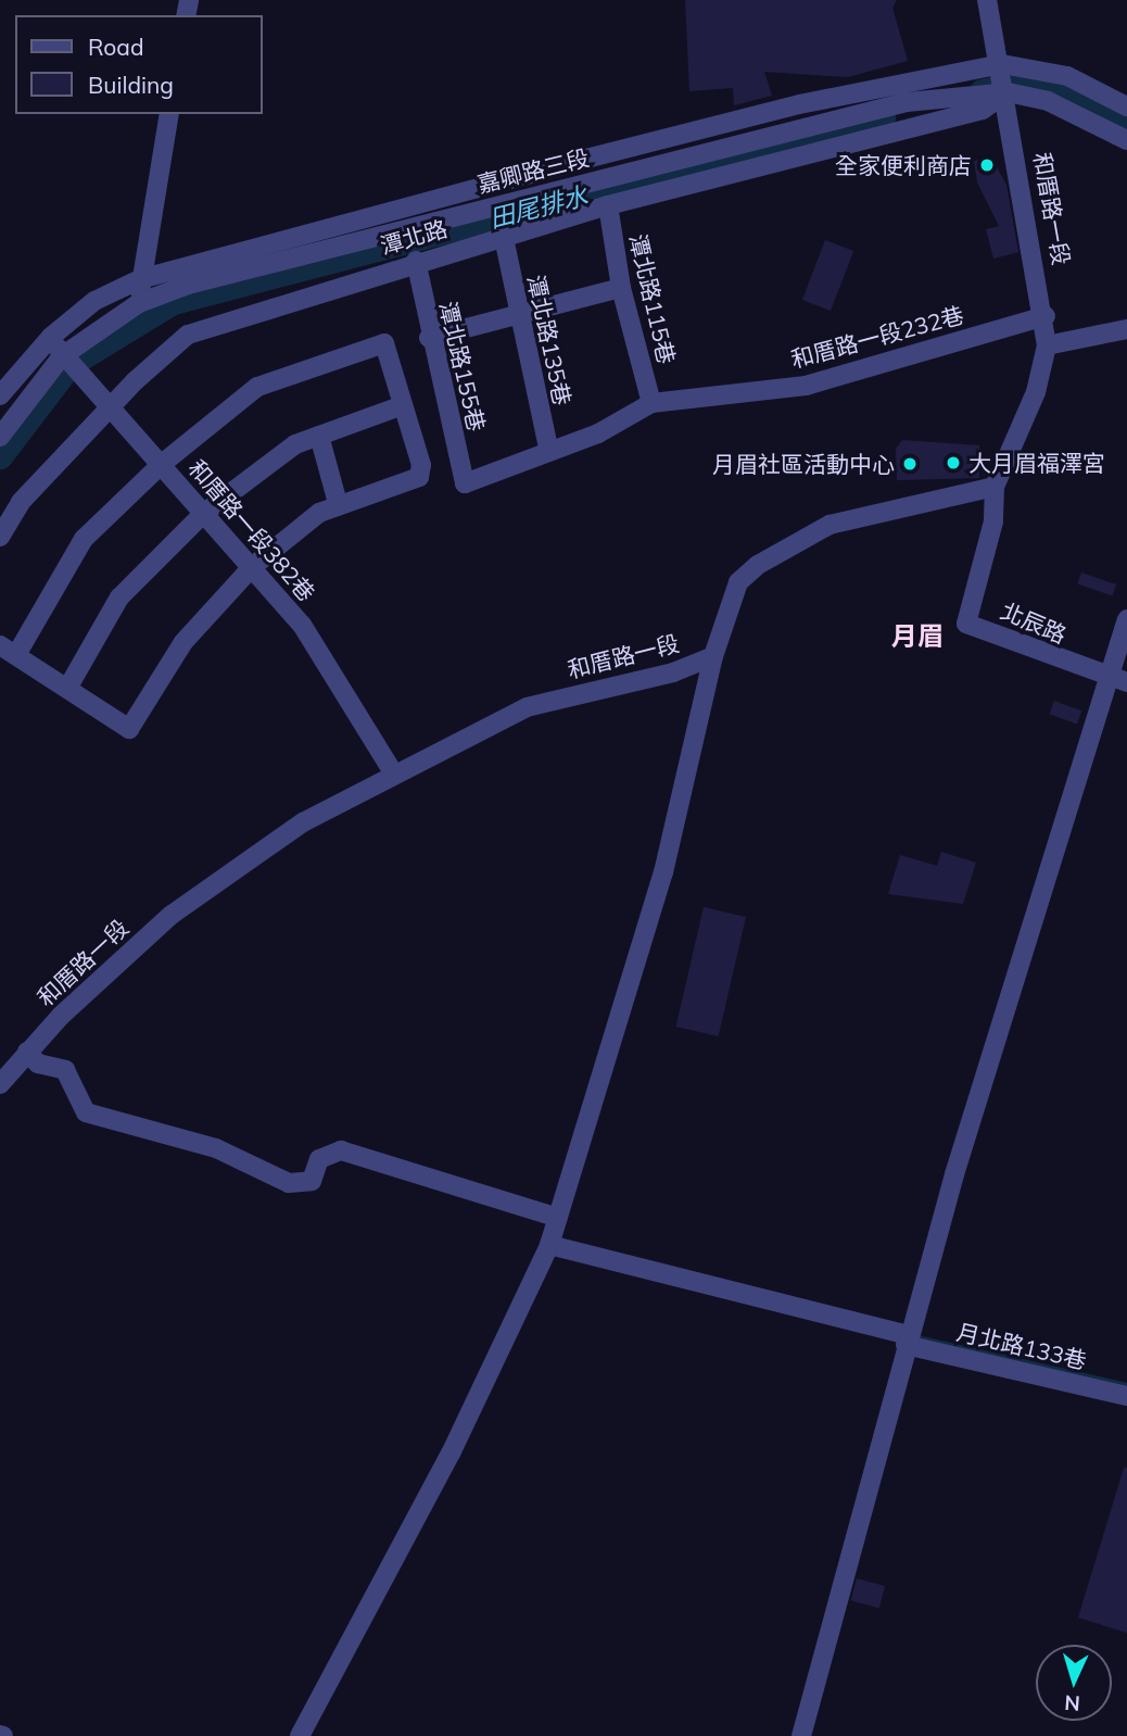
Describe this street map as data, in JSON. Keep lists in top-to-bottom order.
{
  "streets": {
    "street": [
      "嘉卿路三段",
      "和厝路一段",
      "潭北路",
      "潭北路115巷",
      "和厝路一段232巷",
      "潭北路135巷",
      "潭北路155巷",
      "和厝路一段382巷",
      "北辰路",
      "月北路133巷"
    ]
  },
  "crossings": [
    ["嘉卿路三段", "和厝路一段"],
    ["嘉卿路三段", "潭北路"],
    ["嘉卿路三段", "和厝路一段382巷"],
    ["和厝路一段", "潭北路"],
    ["和厝路一段", "和厝路一段232巷"],
    ["和厝路一段", "和厝路一段382巷"],
    ["和厝路一段", "北辰路"],
    ["潭北路", "潭北路115巷"],
    ["潭北路", "潭北路135巷"],
    ["潭北路", "潭北路155巷"],
    ["潭北路", "和厝路一段382巷"],
    ["潭北路115巷", "和厝路一段232巷"],
    ["和厝路一段232巷", "潭北路135巷"],
    ["和厝路一段232巷", "潭北路155巷"]
  ],
  "districts": ["月眉"],
  "water": ["田尾排水"],
  "places": ["全家便利商店", "大月眉福澤宮", "月眉社區活動中心"],
  "legend": ["Road", "Building"],
  "north": "bottom"
}
